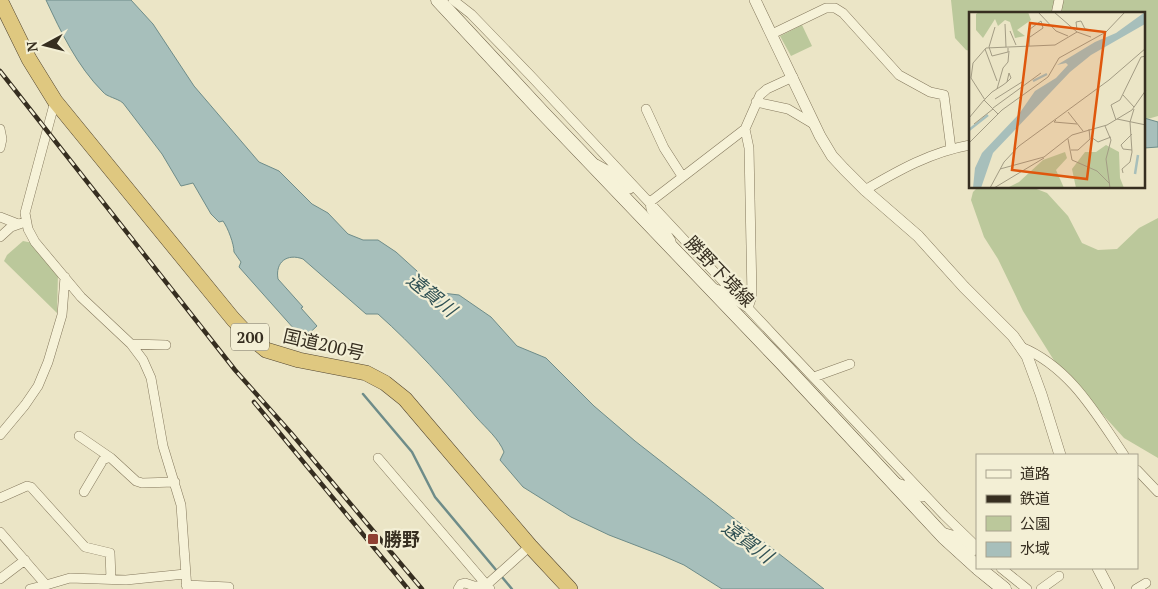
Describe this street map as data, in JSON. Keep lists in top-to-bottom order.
{
  "streets": {
    "highway": ["200", "国道200号"],
    "main road": ["勝野下境線"]
  },
  "water": ["遠賀川"],
  "places": {
    "transit": ["勝野"]
  },
  "legend": [
    "道路",
    "鉄道",
    "公園",
    "水域"
  ],
  "north": "left"
}
